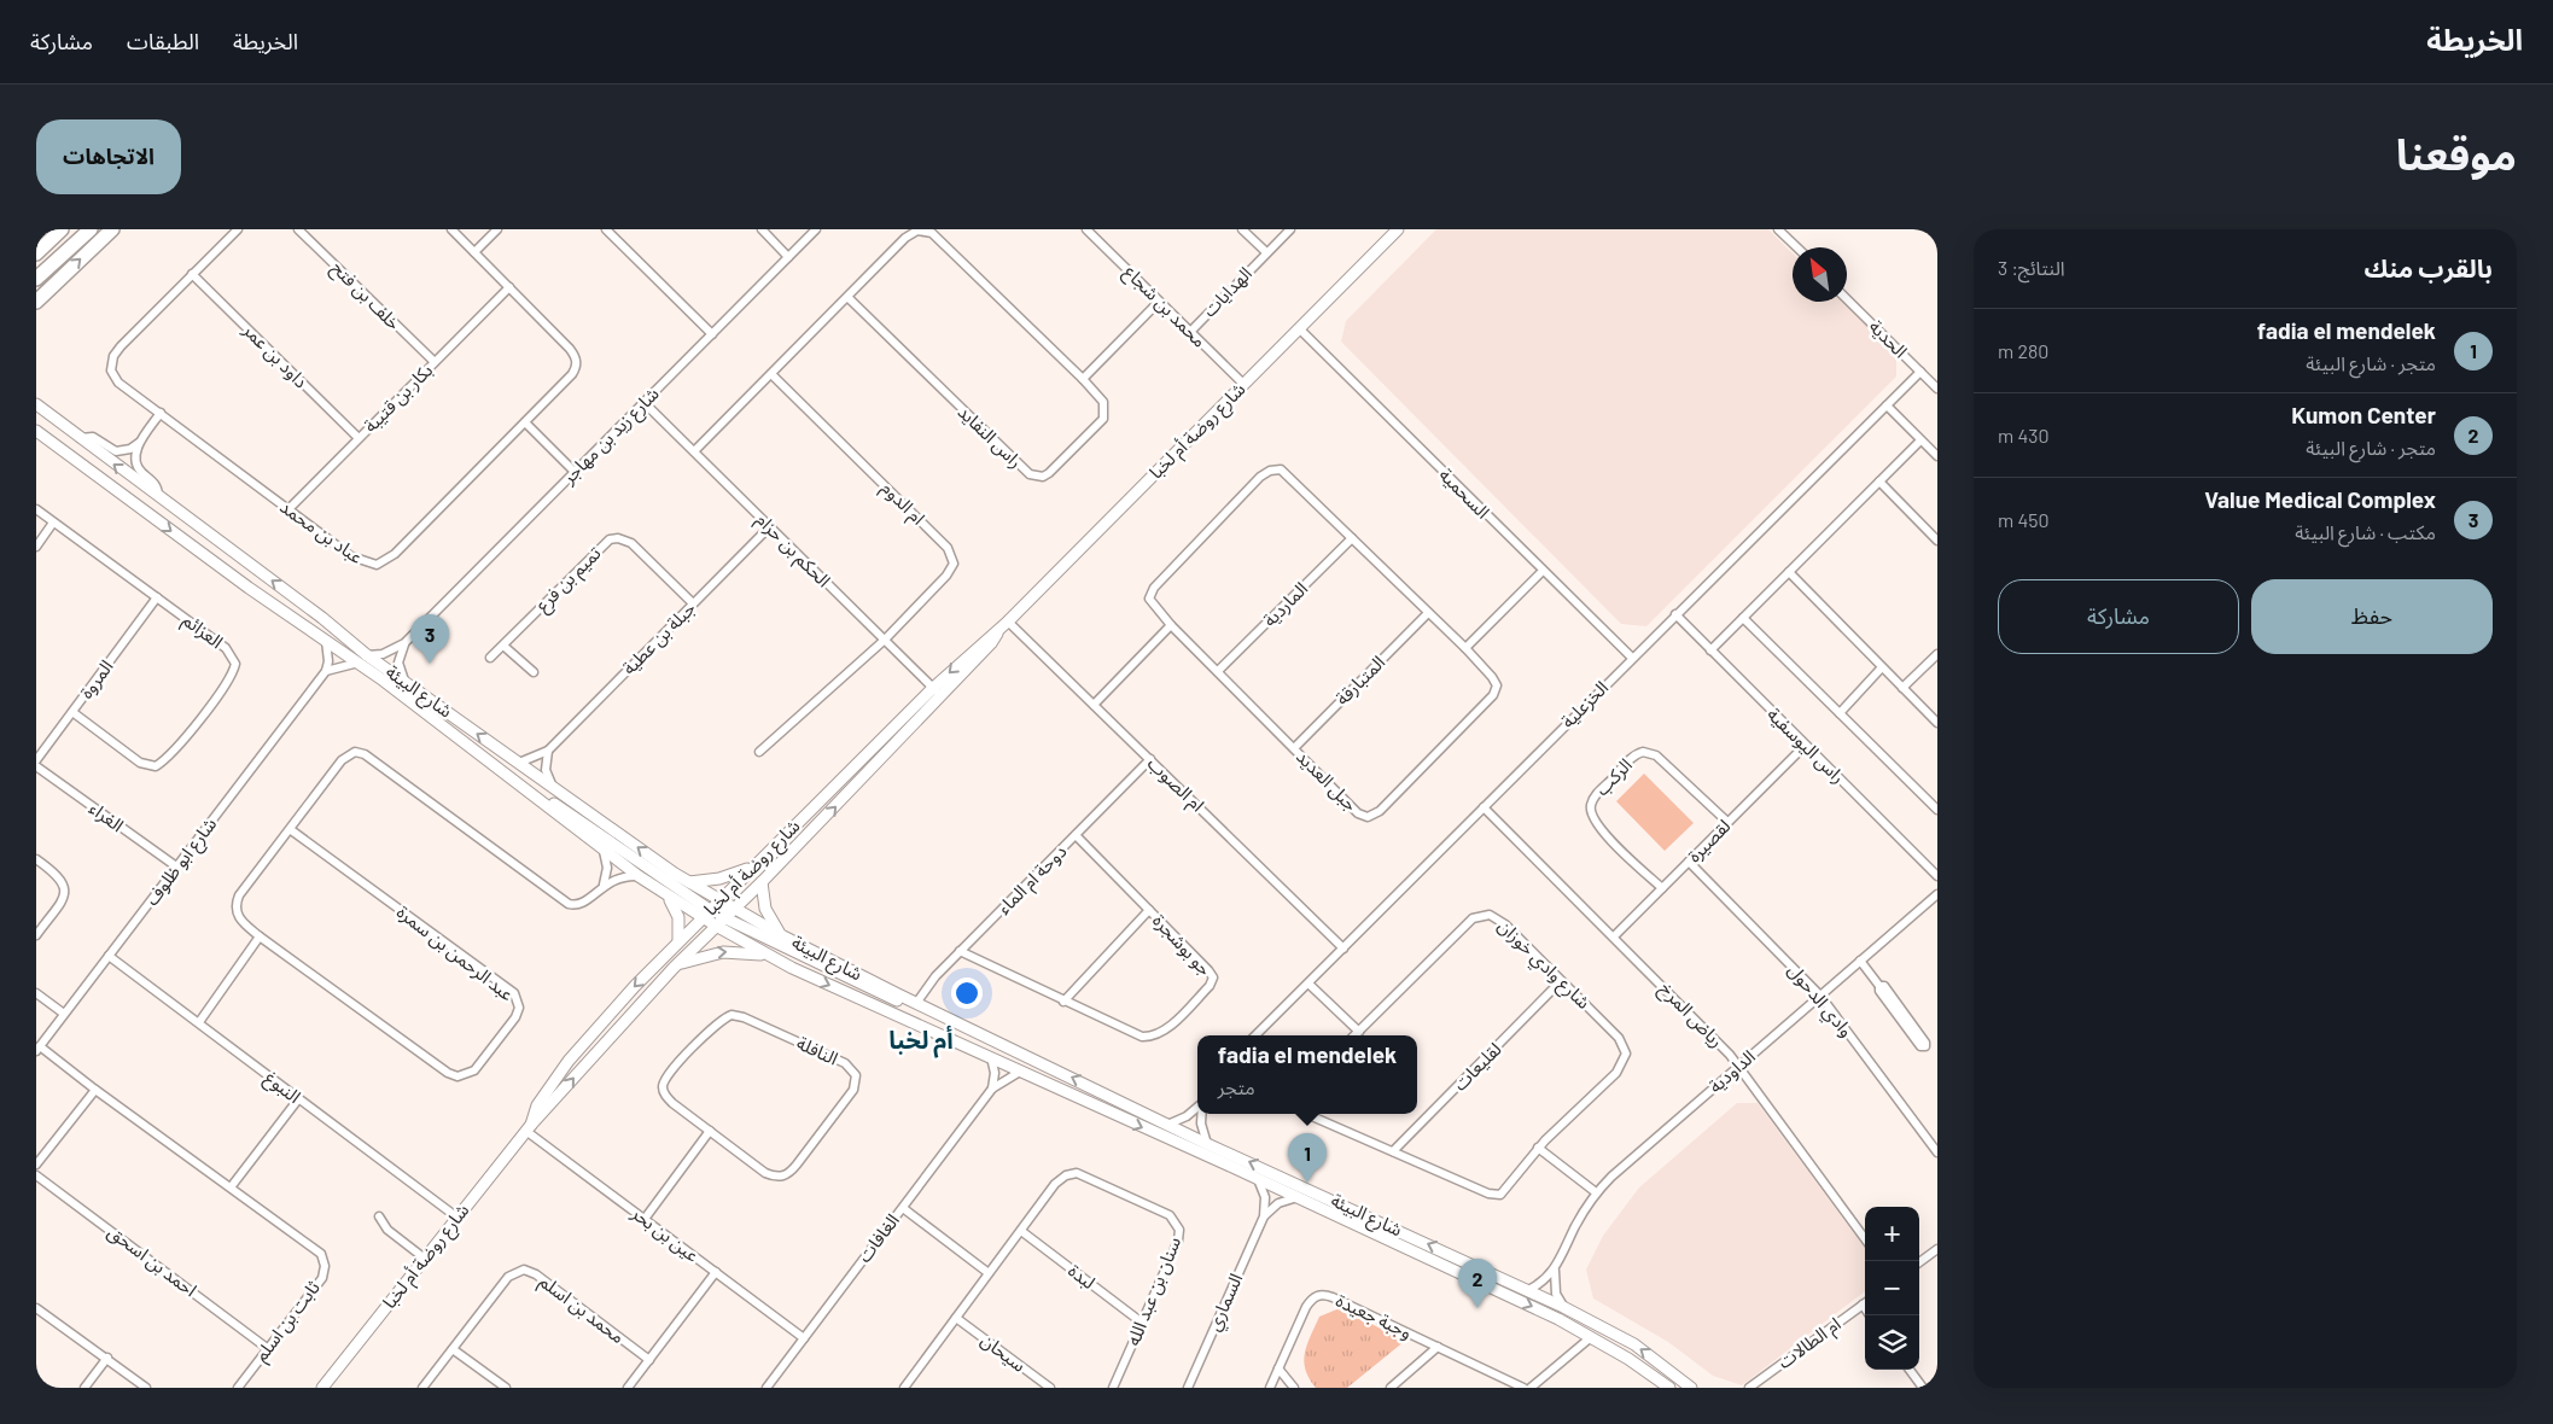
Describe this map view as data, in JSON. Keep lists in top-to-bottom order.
{
  "streets": {
    "street": [
      "الهدايات",
      "خلف بن فتح",
      "محمد بن شجاع",
      "الحدية",
      "داود بن عمر",
      "بكار بن قتيبة",
      "شارع روضة أم لخبا",
      "شارع زيد بن مهاجر",
      "راس النفايد",
      "السحمية",
      "ام الدوم",
      "عباد بن محمد",
      "الحكم بن حزام",
      "تميم بن فرع",
      "الماردية",
      "العزائم",
      "جبلة بن عطية",
      "المروة",
      "المتبارقة",
      "شارع البيئة",
      "الخزعلية",
      "راس اليوسفية",
      "الركب",
      "جبل العديد",
      "ام الصوب",
      "الغراء",
      "لقصيرة",
      "شارع ابو ظلوف",
      "دوحة ام الماء",
      "جو بوشجرة",
      "عبد الرحمن بن سمرة",
      "شارع وادي خوزان",
      "وادي الدحول",
      "رياض المرخ",
      "النافلة",
      "لقليعات",
      "الداودية",
      "النبوغ",
      "عين بن بحر",
      "الغافات",
      "احمد بن اسحق",
      "لبدة",
      "سنان بن عبد الله",
      "السماري",
      "محمد بن اسلم",
      "وجبة جعيدة",
      "ثابت بن اسلم",
      "ام الطالات",
      "سيحان"
    ]
  },
  "crossings": [
    ["الهدايات", "محمد بن شجاع"],
    ["خلف بن فتح", "بكار بن قتيبة"],
    ["محمد بن شجاع", "شارع روضة أم لخبا"],
    ["الحدية", "الخزعلية"],
    ["داود بن عمر", "بكار بن قتيبة"],
    ["داود بن عمر", "عباد بن محمد"],
    ["بكار بن قتيبة", "عباد بن محمد"],
    ["شارع روضة أم لخبا", "السحمية"],
    ["شارع روضة أم لخبا", "الحكم بن حزام"],
    ["شارع روضة أم لخبا", "شارع البيئة"],
    ["شارع روضة أم لخبا", "ام الصوب"],
    ["شارع روضة أم لخبا", "النبوغ"],
    ["شارع روضة أم لخبا", "عين بن بحر"],
    ["شارع زيد بن مهاجر", "الحكم بن حزام"],
    ["شارع زيد بن مهاجر", "شارع البيئة"],
    ["راس النفايد", "ام الدوم"],
    ["راس النفايد", "الحكم بن حزام"],
    ["السحمية", "الخزعلية"],
    ["ام الدوم", "الحكم بن حزام"],
    ["الحكم بن حزام", "جبلة بن عطية"],
    ["تميم بن فرع", "جبلة بن عطية"],
    ["الماردية", "جبل العديد"],
    ["العزائم", "المروة"],
    ["جبلة بن عطية", "شارع البيئة"],
    ["المتبارقة", "جبل العديد"],
    ["شارع البيئة", "دوحة ام الماء"],
    ["شارع البيئة", "عبد الرحمن بن سمرة"],
    ["شارع البيئة", "الداودية"],
    ["شارع البيئة", "الغافات"],
    ["شارع البيئة", "السماري"],
    ["الخزعلية", "راس اليوسفية"],
    ["الخزعلية", "ام الصوب"],
    ["الخزعلية", "رياض المرخ"],
    ["راس اليوسفية", "لقصيرة"],
    ["الركب", "لقصيرة"],
    ["ام الصوب", "دوحة ام الماء"],
    ["الغراء", "شارع ابو ظلوف"],
    ["لقصيرة", "وادي الدحول"],
    ["لقصيرة", "رياض المرخ"],
    ["شارع ابو ظلوف", "النبوغ"],
    ["شارع ابو ظلوف", "ثابت بن اسلم"],
    ["دوحة ام الماء", "جو بوشجرة"],
    ["شارع وادي خوزان", "لقليعات"],
    ["وادي الدحول", "الداودية"],
    ["رياض المرخ", "الداودية"],
    ["عين بن بحر", "الغافات"],
    ["احمد بن اسحق", "ثابت بن اسلم"],
    ["لبدة", "سنان بن عبد الله"],
    ["سنان بن عبد الله", "سيحان"]
  ],
  "districts": ["أم لخبا"],
  "north": "top left",
  "page": {
    "header": "الخريطة",
    "nav": ["الخريطة", "الطبقات", "مشاركة"],
    "title": "موقعنا",
    "buttons": [
      "الاتجاهات",
      ["حفظ", "مشاركة"]
    ],
    "heading": ["بالقرب منك", "النتائج: 3"],
    "list": [
      {
        "mark": "1",
        "name": "fadia el mendelek",
        "note": "متجر · شارع البيئة",
        "value": "280 m"
      },
      {
        "mark": "2",
        "name": "Kumon Center",
        "note": "متجر · شارع البيئة",
        "value": "430 m"
      },
      {
        "mark": "3",
        "name": "Value Medical Complex",
        "note": "مكتب · شارع البيئة",
        "value": "450 m"
      }
    ],
    "pins": ["3", "1", "2"],
    "popup": ["fadia el mendelek", "متجر"],
    "map_buttons": ["+", "−"]
  }
}
